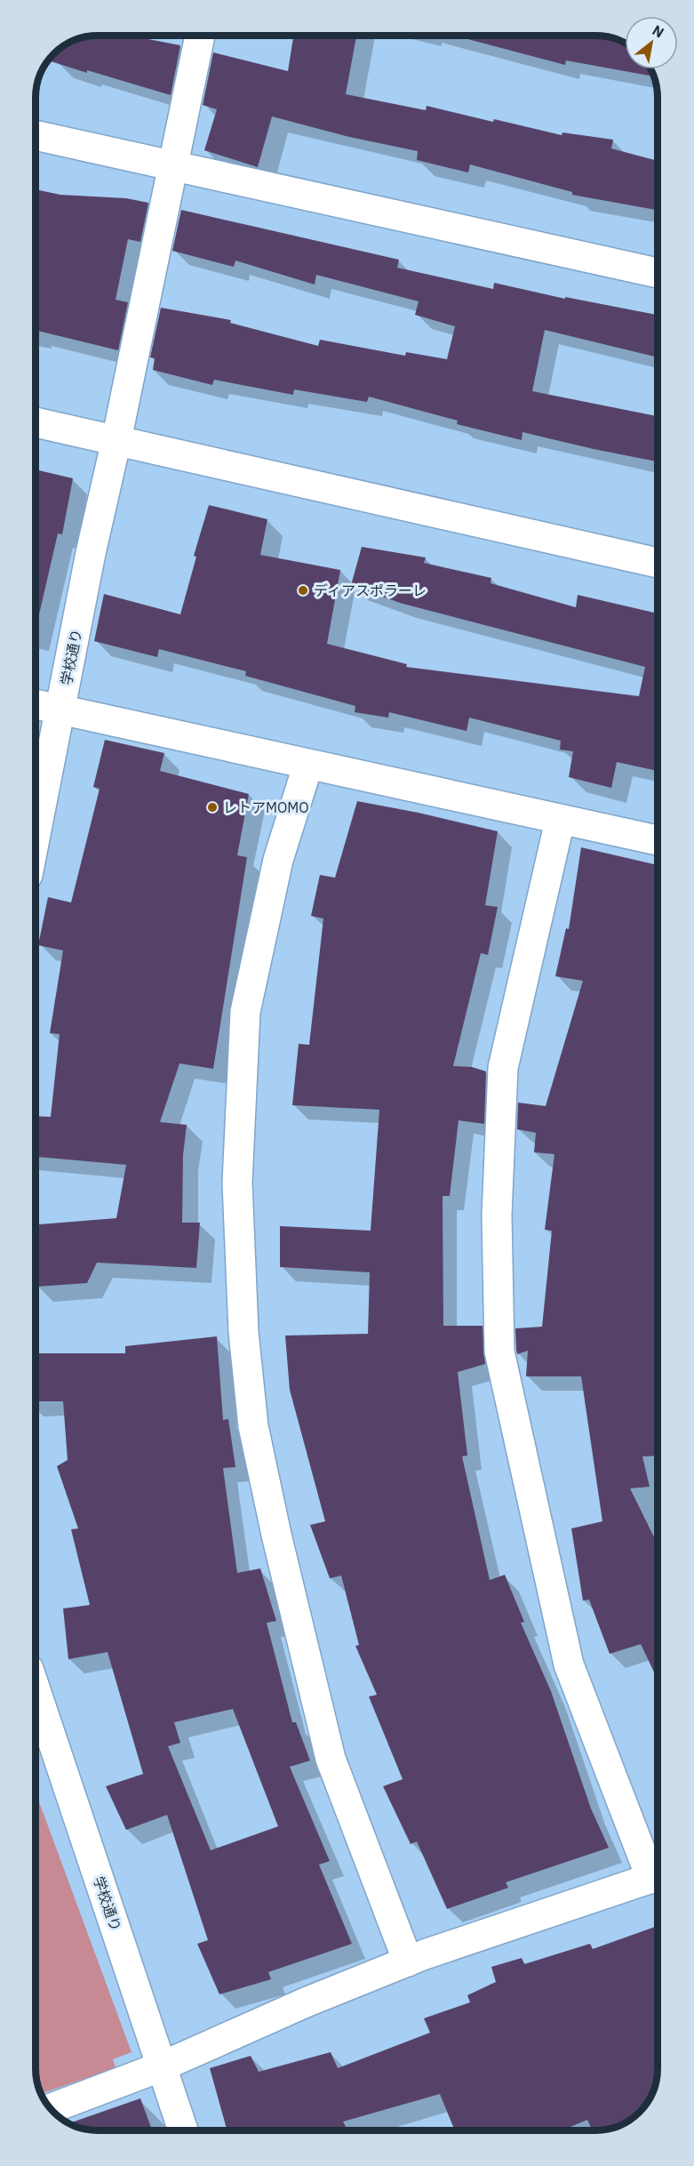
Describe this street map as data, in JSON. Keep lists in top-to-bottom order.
{
  "streets": {
    "street": ["学校通り"]
  },
  "places": ["ディアスポラーレ", "レトアMOMO"],
  "north": "top right"
}
